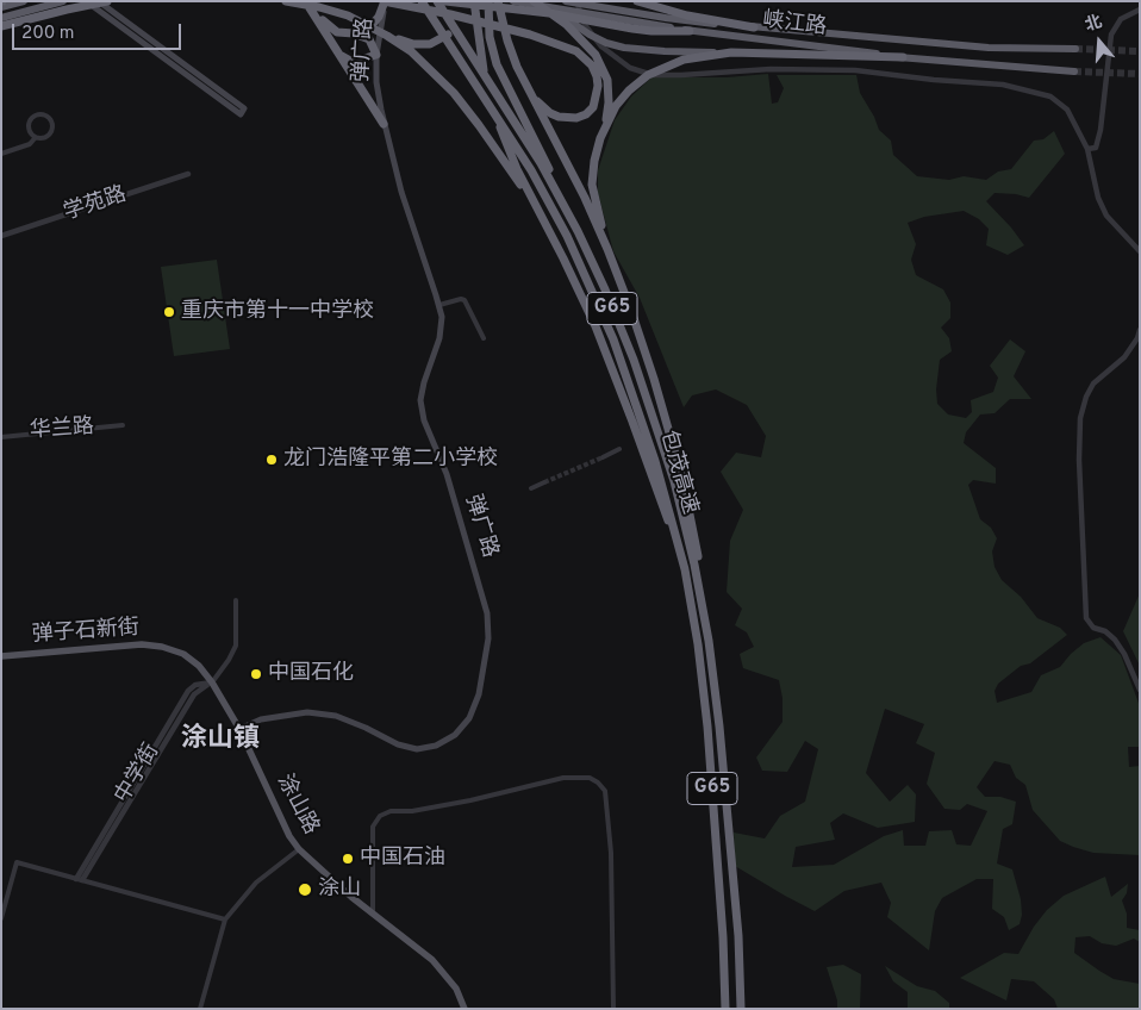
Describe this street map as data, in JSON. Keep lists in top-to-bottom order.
{
  "streets": {
    "highway": ["峡江路", "G65", "包茂高速"],
    "main road": ["弹广路", "弹子石新街", "涂山路"],
    "street": ["学苑路", "华兰路", "中学街"]
  },
  "crossings": [
    ["弹广路", "弹子石新街"],
    ["弹广路", "涂山路"],
    ["弹子石新街", "中学街"],
    ["弹子石新街", "涂山路"]
  ],
  "districts": ["涂山镇"],
  "places": [
    "重庆市第十一中学校",
    "龙门浩隆平第二小学校",
    "中国石化",
    "中国石油",
    "涂山"
  ],
  "scale_bar": "200 m",
  "north": "top"
}
